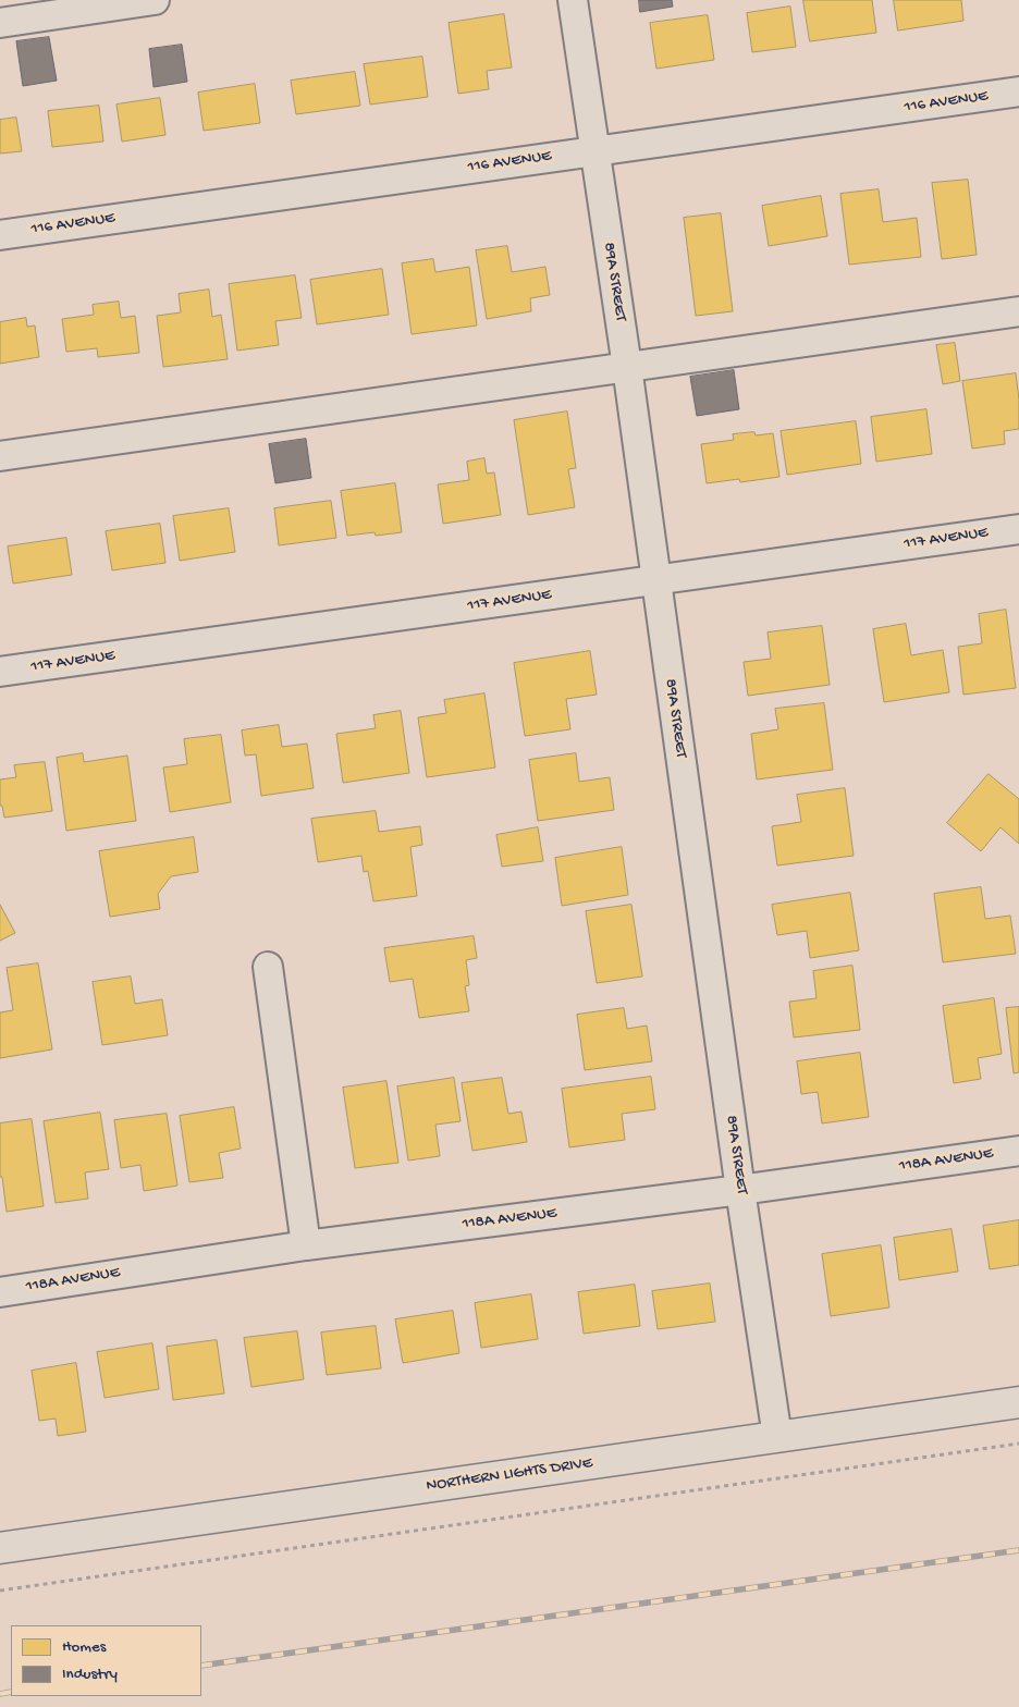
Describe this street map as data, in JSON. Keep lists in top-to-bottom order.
{
  "streets": {
    "main road": ["NORTHERN LIGHTS DRIVE"],
    "street": [
      "116 AVENUE",
      "89A STREET",
      "117 AVENUE",
      "118A AVENUE"
    ]
  },
  "crossings": [
    ["116 AVENUE", "89A STREET"],
    ["89A STREET", "117 AVENUE"],
    ["89A STREET", "118A AVENUE"],
    ["89A STREET", "NORTHERN LIGHTS DRIVE"]
  ],
  "legend": ["Homes", "Industry"]
}
